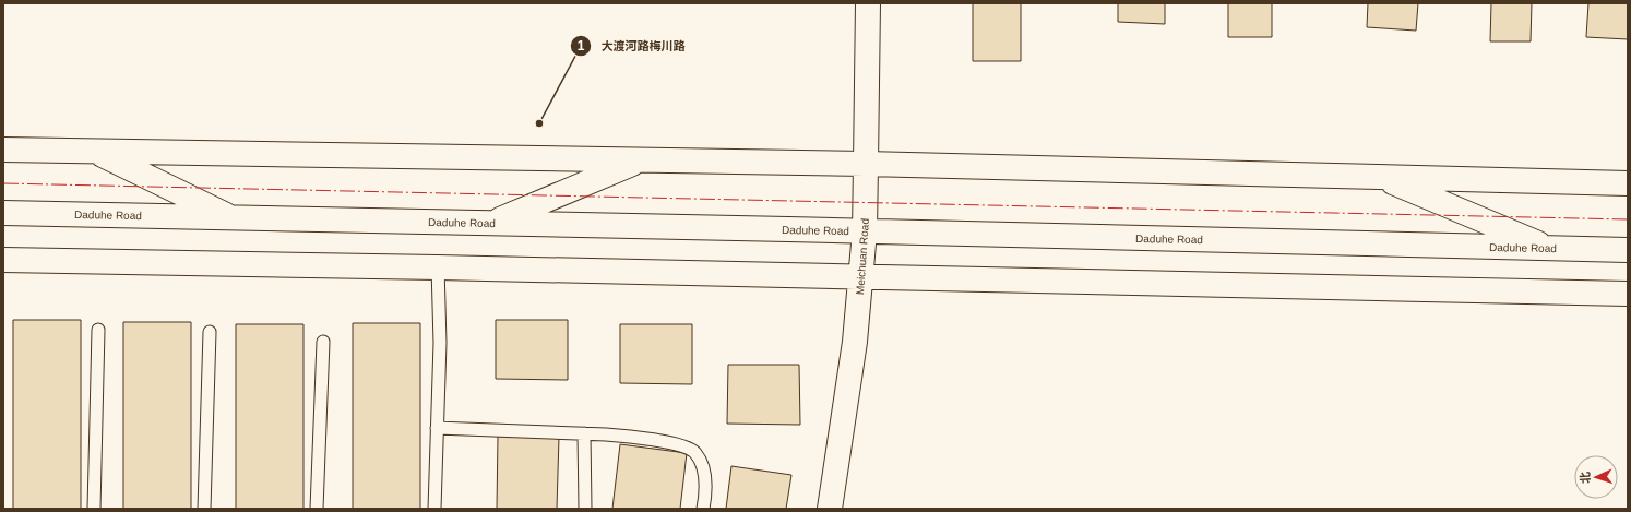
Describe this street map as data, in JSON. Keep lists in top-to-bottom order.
{
  "streets": {
    "main road": ["Daduhe Road", "Meichuan Road"]
  },
  "crossings": [
    ["Daduhe Road", "Meichuan Road"]
  ],
  "places": ["大渡河路梅川路"],
  "north": "left"
}
